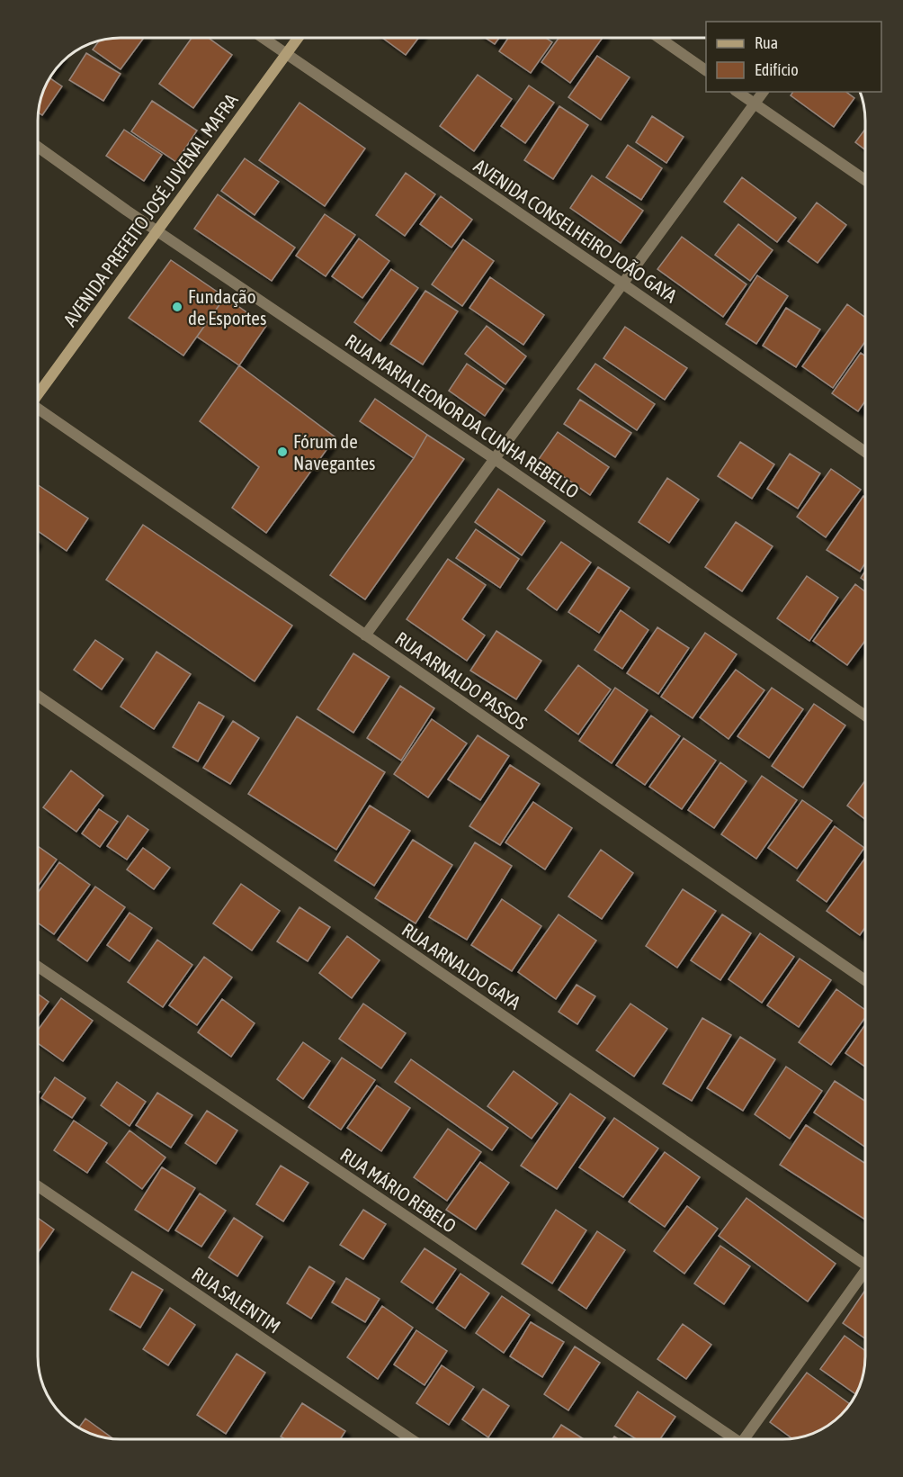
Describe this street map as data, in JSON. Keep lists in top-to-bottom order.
{
  "streets": {
    "main road": ["AVENIDA PREFEITO JOSÉ JUVENAL MAFRA"],
    "street": [
      "AVENIDA CONSELHEIRO JOÃO GAYA",
      "RUA MARIA LEONOR DA CUNHA REBELLO",
      "RUA ARNALDO PASSOS",
      "RUA ARNALDO GAYA",
      "RUA MÁRIO REBELO",
      "RUA SALENTIM"
    ]
  },
  "crossings": [
    ["AVENIDA PREFEITO JOSÉ JUVENAL MAFRA", "AVENIDA CONSELHEIRO JOÃO GAYA"],
    ["AVENIDA PREFEITO JOSÉ JUVENAL MAFRA", "RUA MARIA LEONOR DA CUNHA REBELLO"]
  ],
  "places": ["Fundação de Esportes", "Fórum de Navegantes"],
  "legend": ["Rua", "Edifício"]
}
